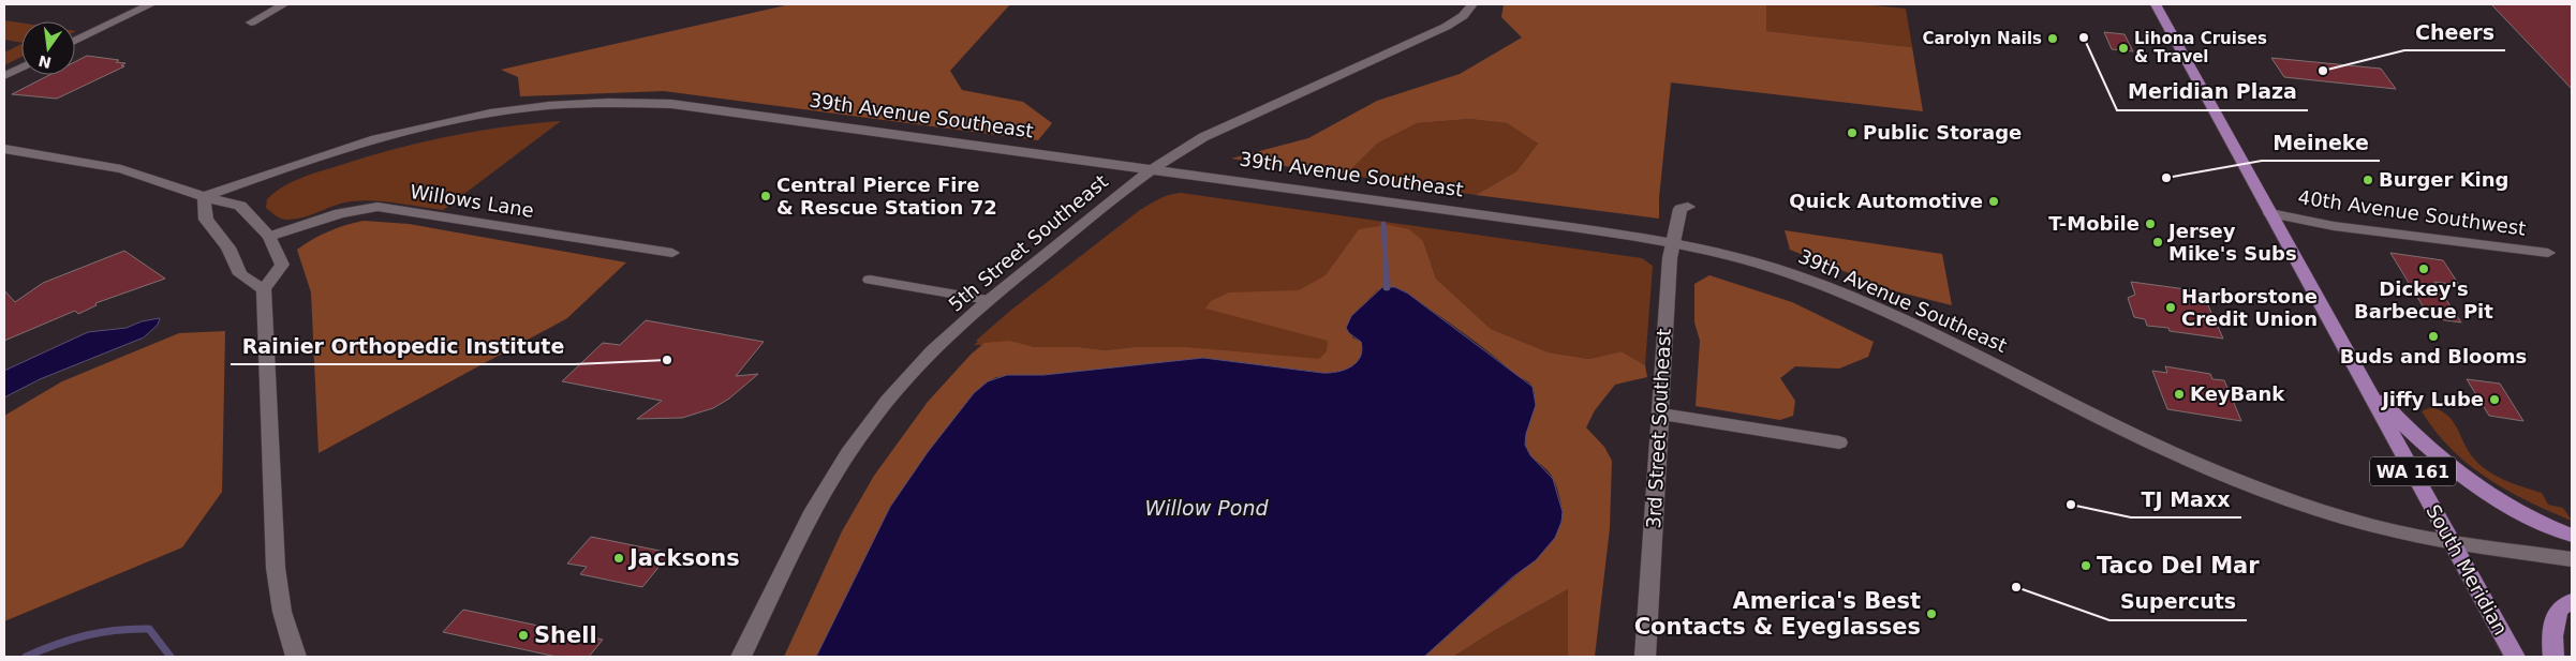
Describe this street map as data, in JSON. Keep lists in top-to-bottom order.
{
  "streets": {
    "main road": [
      "39th Avenue Southeast",
      "Willows Lane",
      "40th Avenue Southwest",
      "5th Street Southeast",
      "3rd Street Southeast",
      "WA 161",
      "South Meridian"
    ]
  },
  "crossings": [
    ["39th Avenue Southeast", "5th Street Southeast"],
    ["39th Avenue Southeast", "3rd Street Southeast"],
    ["39th Avenue Southeast", "South Meridian"],
    ["40th Avenue Southwest", "South Meridian"]
  ],
  "water": ["Willow Pond"],
  "places": [
    "Meridian Plaza",
    "Carolyn Nails",
    "Lihona Cruises & Travel",
    "Cheers",
    "Public Storage",
    "Meineke",
    "Burger King",
    "Central Pierce Fire & Rescue Station 72",
    "Quick Automotive",
    "T-Mobile",
    "Jersey Mike's Subs",
    "Dickey's Barbecue Pit",
    "Harborstone Credit Union",
    "Buds and Blooms",
    "Rainier Orthopedic Institute",
    "KeyBank",
    "Jiffy Lube",
    "TJ Maxx",
    "Jacksons",
    "Taco Del Mar",
    "Supercuts",
    "America's Best Contacts & Eyeglasses",
    "Shell"
  ],
  "north": "bottom"
}
